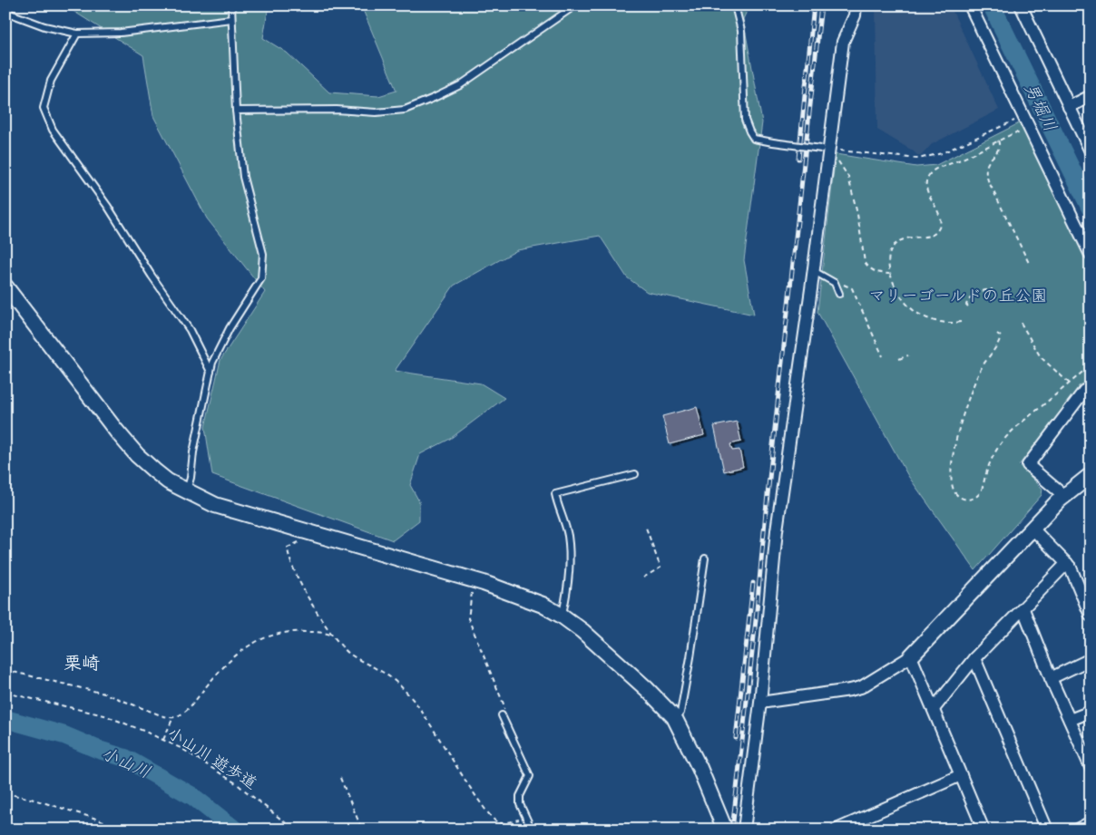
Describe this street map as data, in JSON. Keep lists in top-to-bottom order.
{
  "streets": {
    "path": ["小山川 遊歩道"]
  },
  "districts": ["栗崎"],
  "water": ["男堀川", "小山川"],
  "parks": ["マリーゴールドの丘公園"]
}
